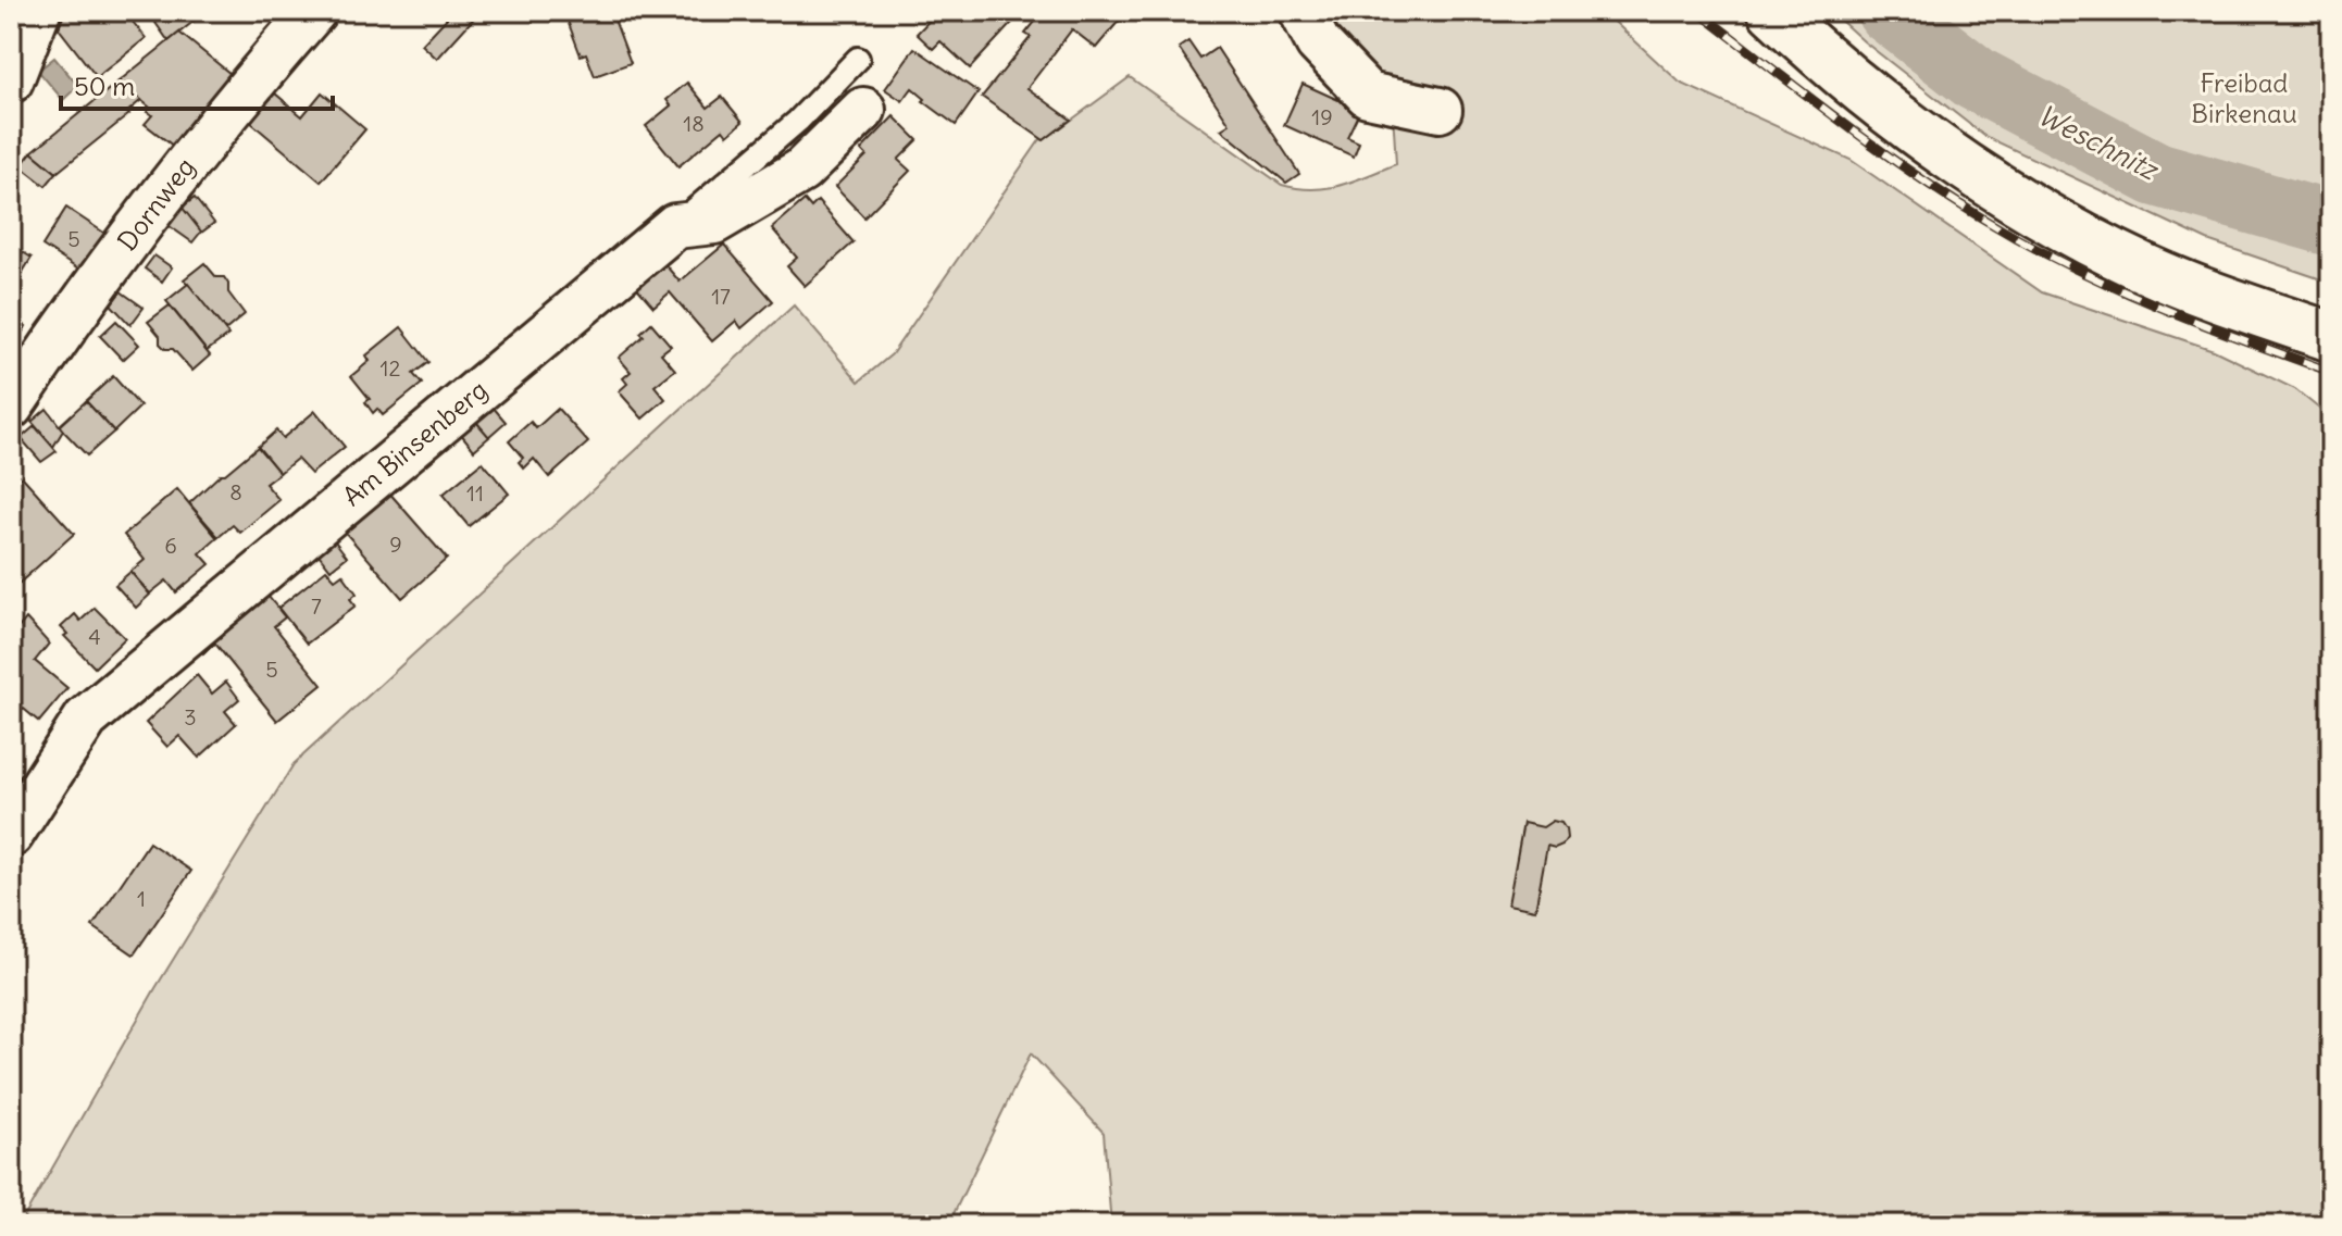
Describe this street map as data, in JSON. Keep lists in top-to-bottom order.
{
  "streets": {
    "street": ["Dornweg", "Am Binsenberg"]
  },
  "water": ["Weschnitz"],
  "parks": ["Freibad Birkenau"],
  "house_numbers": [
    "19",
    "18",
    "5",
    "17",
    "12",
    "8",
    "11",
    "9",
    "6",
    "7",
    "4",
    "5",
    "3",
    "1"
  ],
  "scale_bar": "50 m"
}
